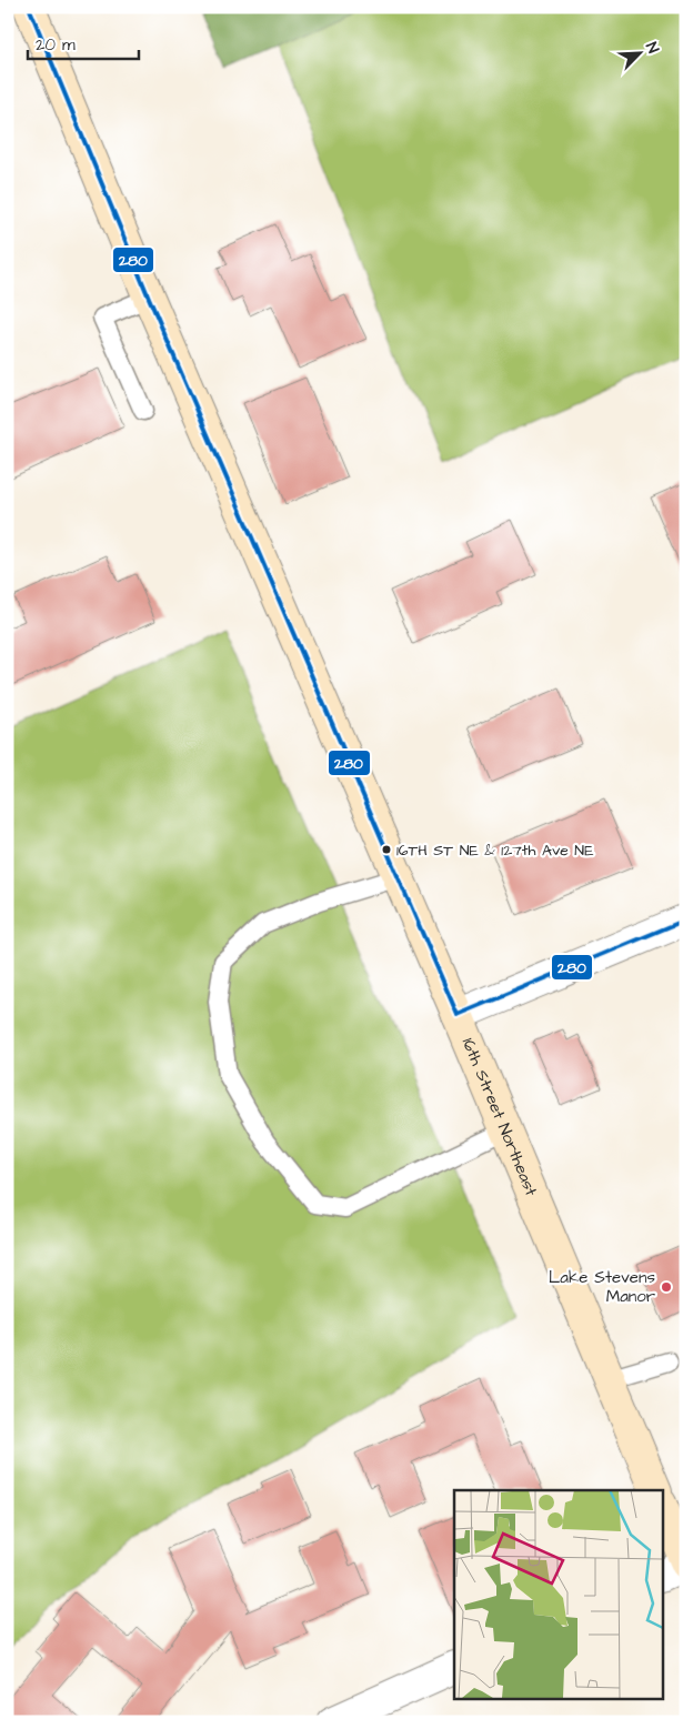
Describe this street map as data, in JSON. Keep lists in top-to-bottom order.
{
  "streets": {
    "street": ["16th Street Northeast"]
  },
  "places": ["16TH ST NE & 127th Ave NE", "Lake Stevens Manor"],
  "lines": ["transit line 280"],
  "scale_bar": "20 m",
  "north": "top right"
}
